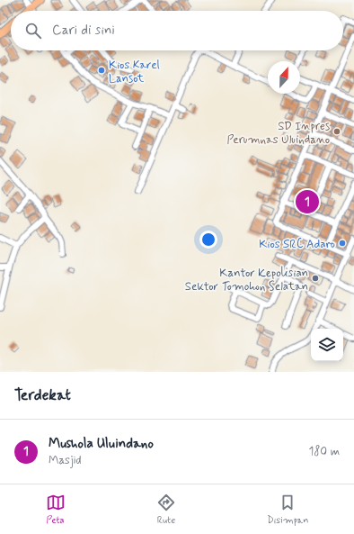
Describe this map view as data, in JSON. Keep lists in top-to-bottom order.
{
  "places": [
    "Kios Karel Lansot",
    "SD Inpres Perumnas Uluindano",
    "Kios SRC Adaro",
    "Kantor Kepolisian Sektor Tomohon Selatan"
  ],
  "north": "top",
  "page": {
    "search": "Cari di sini",
    "pins": "1",
    "heading": "Terdekat",
    "list": [
      {
        "mark": "1",
        "name": "Mushola Uluindano",
        "note": "Masjid",
        "value": "180 m"
      }
    ],
    "nav": ["Peta", "Rute", "Disimpan"]
  }
}
